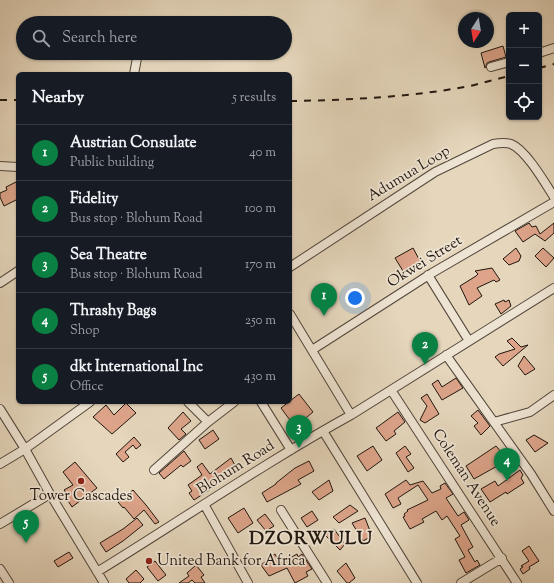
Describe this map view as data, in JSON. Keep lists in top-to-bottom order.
{
  "streets": {
    "street": [
      "Adumua Loop",
      "Okwei Street",
      "Blohum Road",
      "Coleman Avenue"
    ]
  },
  "crossings": [
    ["Blohum Road", "Coleman Avenue"]
  ],
  "districts": ["DZORWULU"],
  "places": ["Tower Cascades", "United Bank for Africa"],
  "north": "bottom",
  "page": {
    "map_buttons": ["+", "−"],
    "search": "Search here",
    "heading": ["Nearby", "5 results"],
    "list": [
      {
        "mark": "1",
        "name": "Austrian Consulate",
        "note": "Public building",
        "value": "40 m"
      },
      {
        "mark": "2",
        "name": "Fidelity",
        "note": "Bus stop · Blohum Road",
        "value": "100 m"
      },
      {
        "mark": "3",
        "name": "Sea Theatre",
        "note": "Bus stop · Blohum Road",
        "value": "170 m"
      },
      {
        "mark": "4",
        "name": "Thrashy Bags",
        "note": "Shop",
        "value": "250 m"
      },
      {
        "mark": "5",
        "name": "dkt International Inc",
        "note": "Office",
        "value": "430 m"
      }
    ],
    "pins": [
      "1",
      "2",
      "3",
      "4",
      "5"
    ]
  }
}
